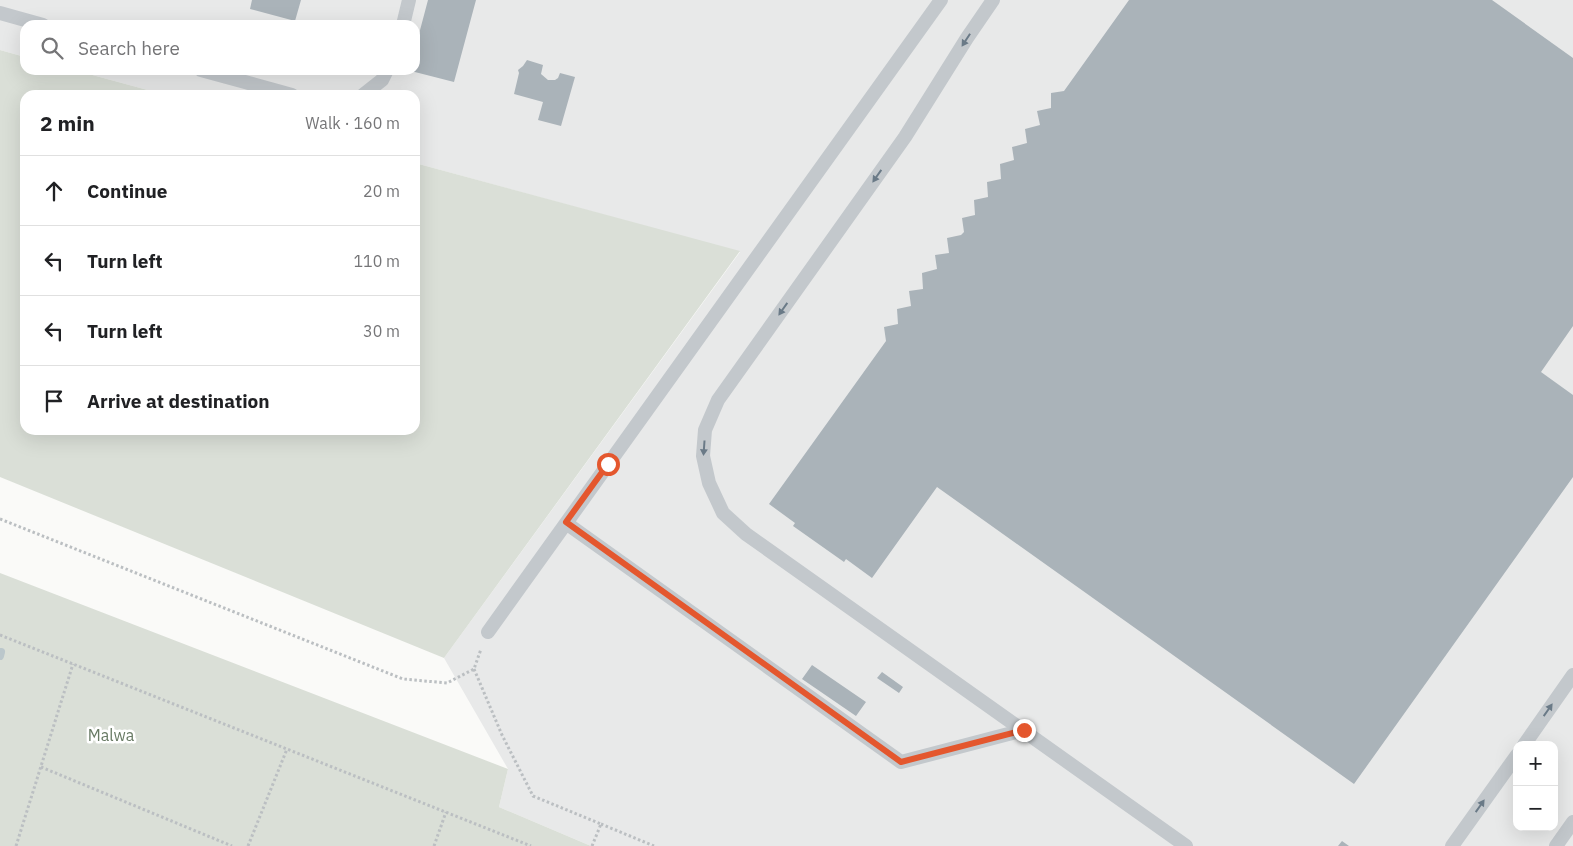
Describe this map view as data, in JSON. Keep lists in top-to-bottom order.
{
  "parks": ["Malwa"],
  "page": {
    "search": "Search here",
    "heading": ["2 min", "Walk · 160 m"],
    "list": [
      ["Continue", "20 m"],
      ["Turn left", "110 m"],
      ["Turn left", "30 m"],
      "Arrive at destination"
    ],
    "map_buttons": ["+", "−"]
  }
}
